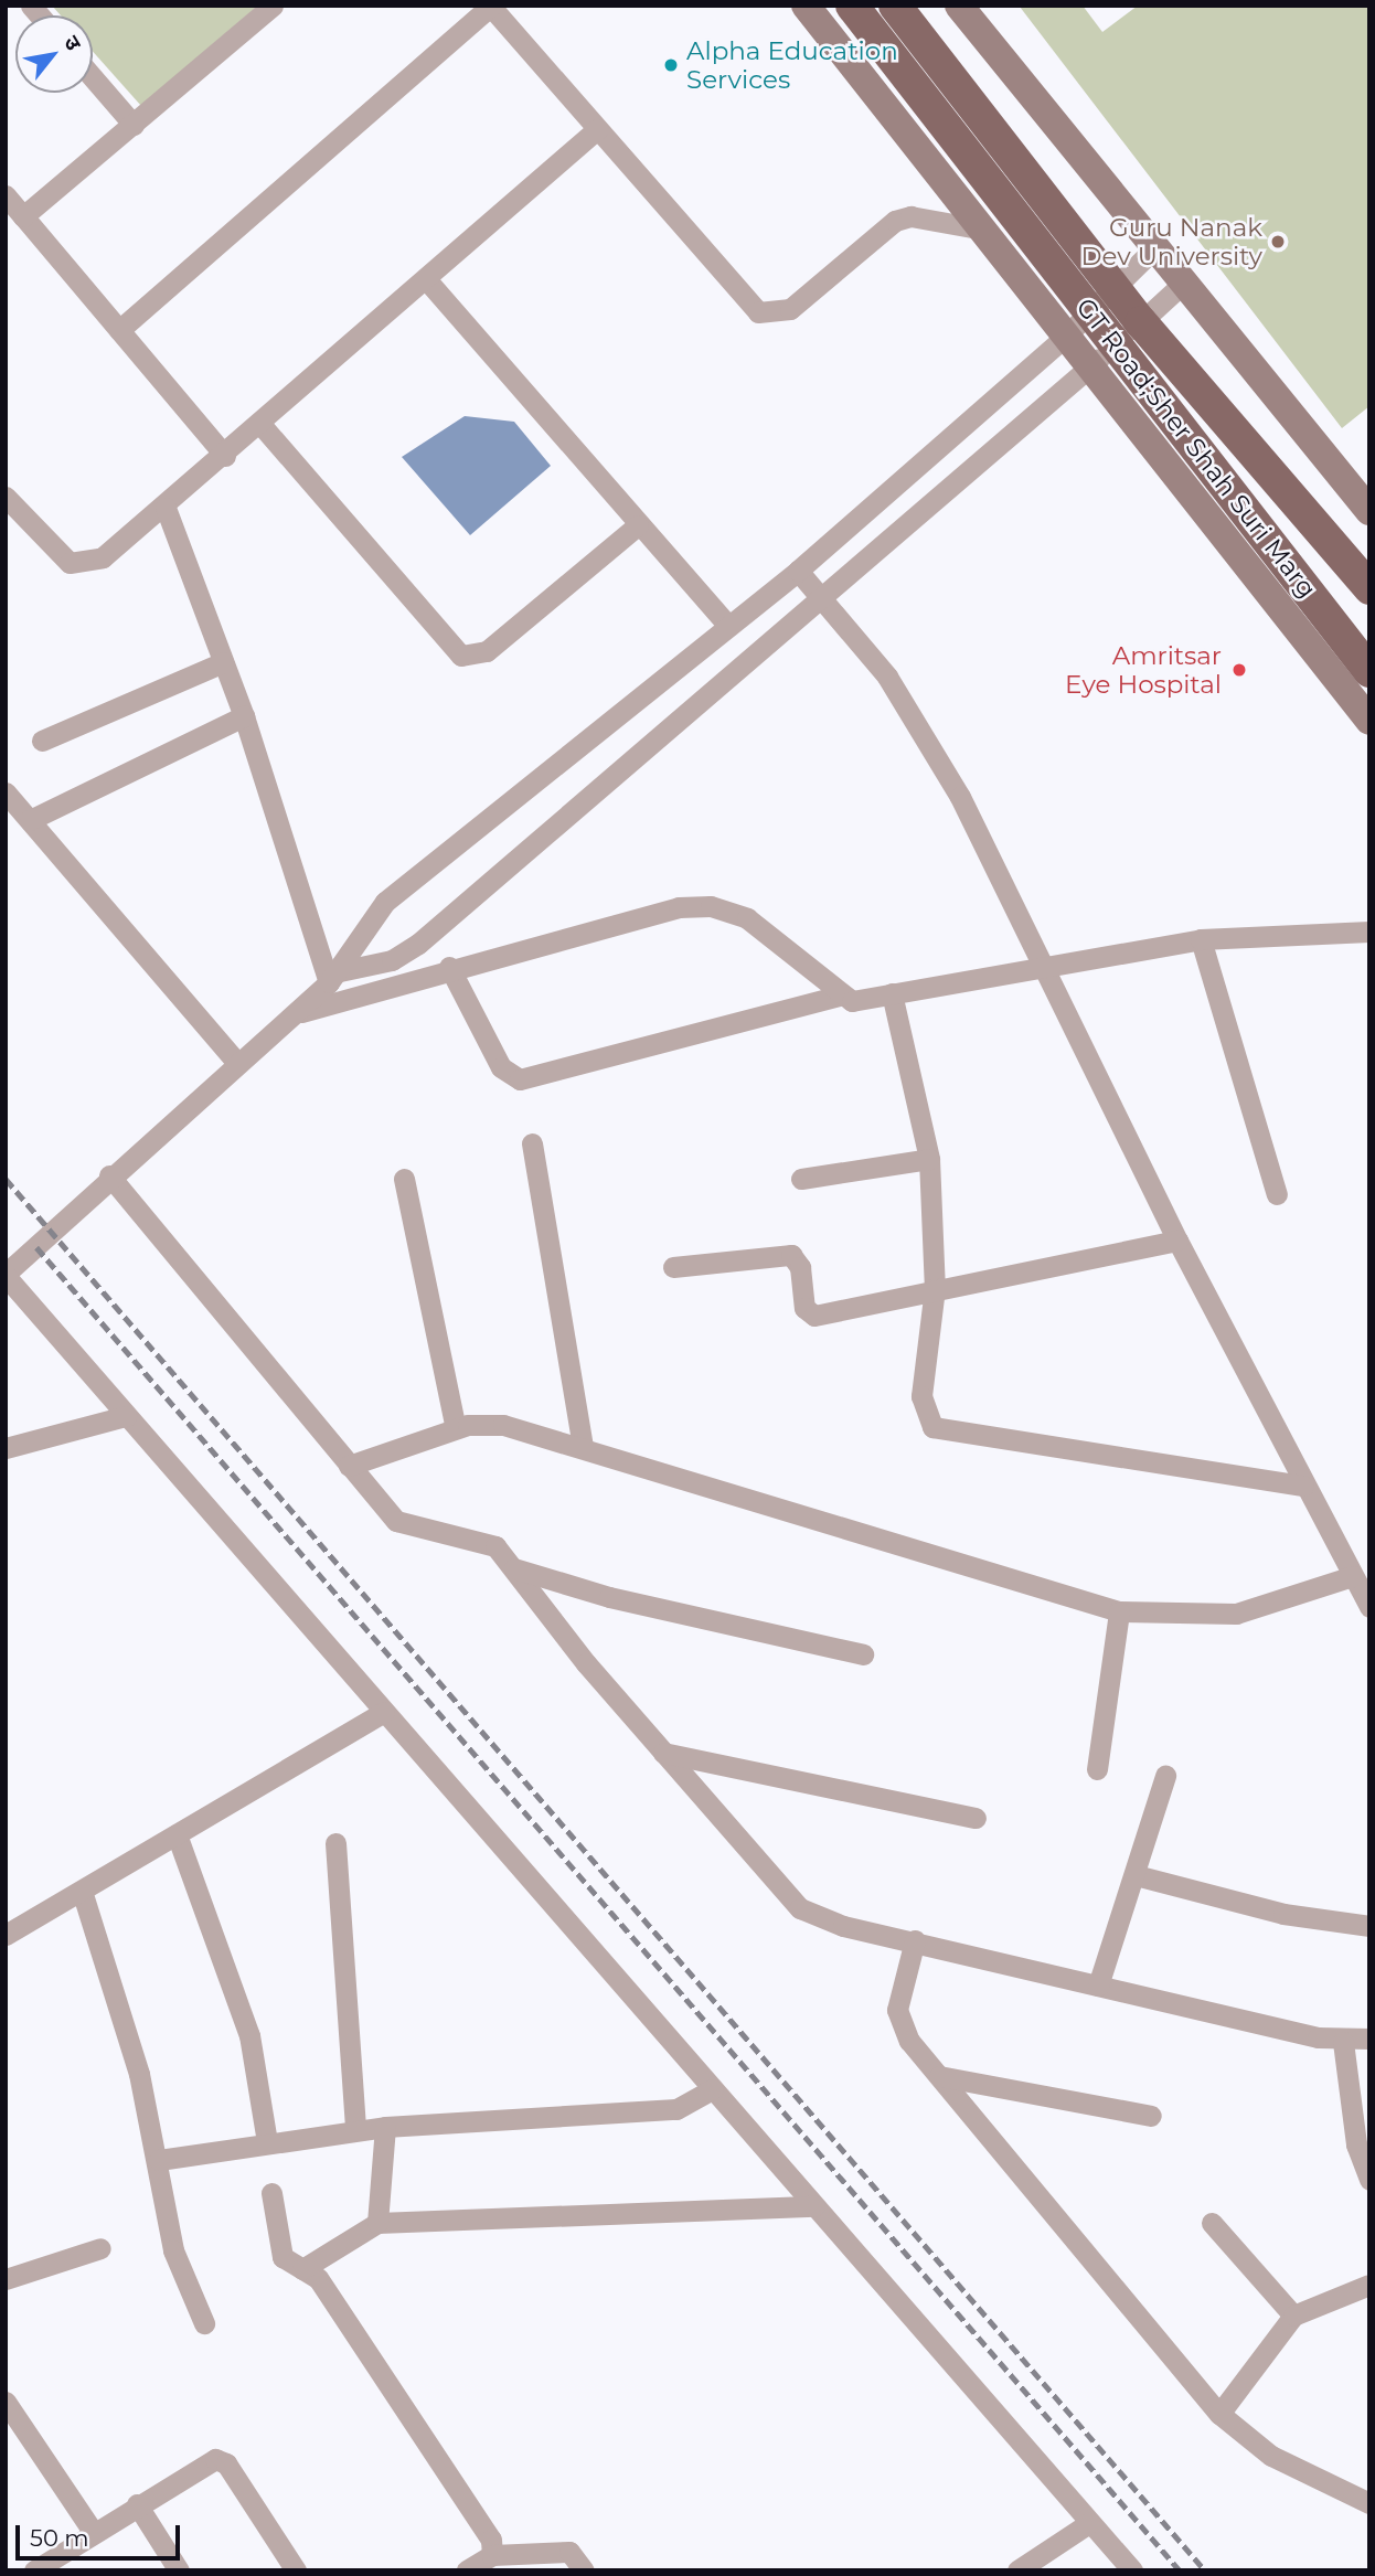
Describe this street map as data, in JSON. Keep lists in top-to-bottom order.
{
  "streets": {
    "main road": ["GT Road;Sher Shah Suri Marg"]
  },
  "places": ["Alpha Education Services", "Guru Nanak Dev University", "Amritsar Eye Hospital"],
  "scale_bar": "50 m",
  "north": "top right"
}
